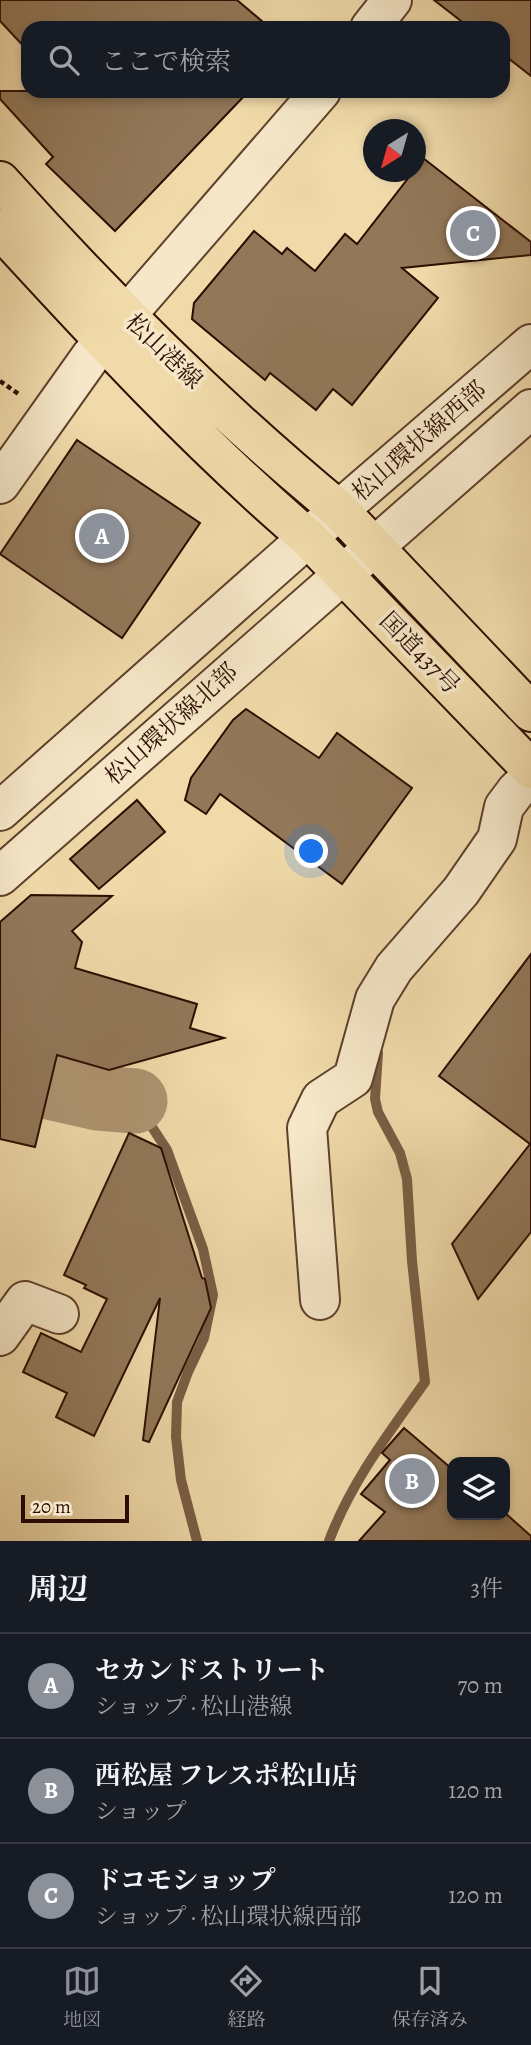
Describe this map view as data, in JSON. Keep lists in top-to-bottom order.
{
  "streets": {
    "main road": ["松山港線", "国道437号"],
    "street": ["松山環状線西部", "松山環状線北部"]
  },
  "crossings": [
    ["松山港線", "松山環状線西部"],
    ["松山港線", "国道437号"],
    ["松山港線", "松山環状線北部"],
    ["松山環状線西部", "国道437号"],
    ["松山環状線西部", "松山環状線北部"],
    ["国道437号", "松山環状線北部"]
  ],
  "scale_bar": "20 m",
  "north": "bottom left",
  "page": {
    "search": "ここで検索",
    "pins": ["C", "A", "B"],
    "scale": "20 m",
    "heading": ["周辺", "3件"],
    "list": [
      {
        "mark": "A",
        "name": "セカンドストリート",
        "note": "ショップ · 松山港線",
        "value": "70 m"
      },
      {
        "mark": "B",
        "name": "西松屋 フレスポ松山店",
        "note": "ショップ",
        "value": "120 m"
      },
      {
        "mark": "C",
        "name": "ドコモショップ",
        "note": "ショップ · 松山環状線西部",
        "value": "120 m"
      }
    ],
    "nav": ["地図", "経路", "保存済み"]
  }
}
